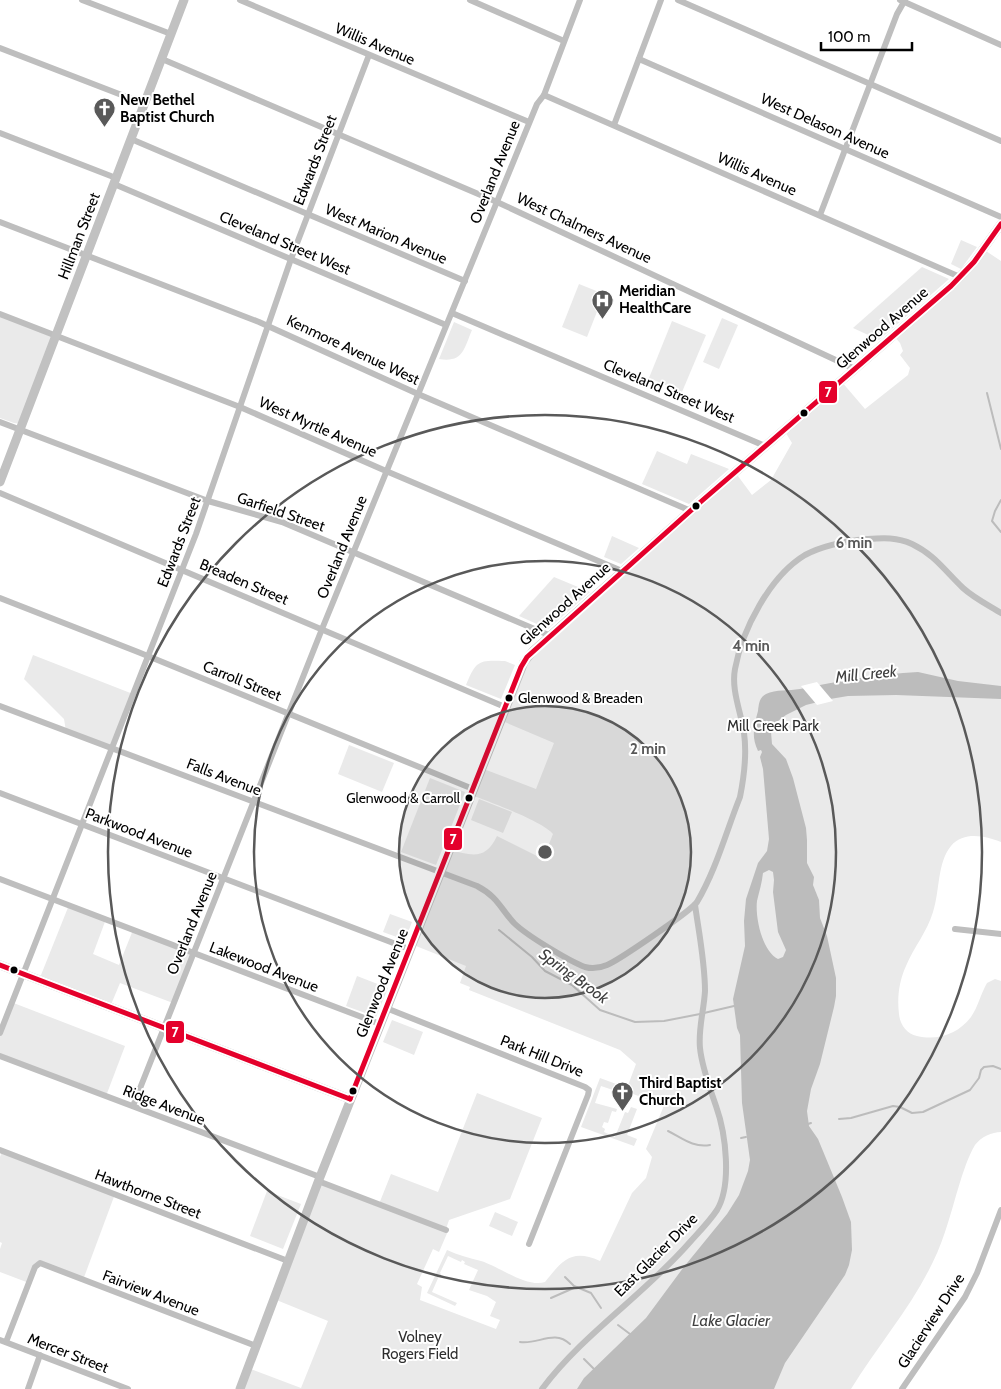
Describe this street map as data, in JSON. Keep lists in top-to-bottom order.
{
  "streets": {
    "main road": ["Hillman Street", "Glenwood Avenue"],
    "street": [
      "Willis Avenue",
      "West Delason Avenue",
      "Edwards Street",
      "Overland Avenue",
      "West Chalmers Avenue",
      "West Marion Avenue",
      "Cleveland Street West",
      "Kenmore Avenue West",
      "West Myrtle Avenue",
      "Garfield Street",
      "Breaden Street",
      "Carroll Street",
      "Falls Avenue",
      "Parkwood Avenue",
      "Lakewood Avenue",
      "Park Hill Drive",
      "Ridge Avenue",
      "Hawthorne Street",
      "East Glacier Drive",
      "Fairview Avenue",
      "Glacierview Drive",
      "Mercer Street"
    ]
  },
  "crossings": [
    ["Willis Avenue", "Edwards Street"],
    ["Willis Avenue", "Overland Avenue"],
    ["Willis Avenue", "Glenwood Avenue"],
    ["Edwards Street", "West Chalmers Avenue"],
    ["Edwards Street", "West Marion Avenue"],
    ["Edwards Street", "Cleveland Street West"],
    ["Edwards Street", "Kenmore Avenue West"],
    ["Edwards Street", "West Myrtle Avenue"],
    ["Edwards Street", "Garfield Street"],
    ["Edwards Street", "Breaden Street"],
    ["Edwards Street", "Carroll Street"],
    ["Edwards Street", "Falls Avenue"],
    ["Edwards Street", "Parkwood Avenue"],
    ["Edwards Street", "Lakewood Avenue"],
    ["Overland Avenue", "West Chalmers Avenue"],
    ["Overland Avenue", "West Marion Avenue"],
    ["Overland Avenue", "Cleveland Street West"],
    ["Overland Avenue", "Kenmore Avenue West"],
    ["Overland Avenue", "West Myrtle Avenue"],
    ["Overland Avenue", "Garfield Street"],
    ["Overland Avenue", "Breaden Street"],
    ["Overland Avenue", "Carroll Street"],
    ["Overland Avenue", "Falls Avenue"],
    ["Overland Avenue", "Parkwood Avenue"],
    ["Overland Avenue", "Lakewood Avenue"],
    ["Overland Avenue", "Ridge Avenue"],
    ["West Chalmers Avenue", "Hillman Street"],
    ["West Chalmers Avenue", "Glenwood Avenue"],
    ["West Marion Avenue", "Hillman Street"],
    ["Hillman Street", "Cleveland Street West"],
    ["Hillman Street", "Kenmore Avenue West"],
    ["Hillman Street", "West Myrtle Avenue"],
    ["Hillman Street", "Garfield Street"],
    ["Cleveland Street West", "Glenwood Avenue"],
    ["Glenwood Avenue", "Kenmore Avenue West"],
    ["Glenwood Avenue", "West Myrtle Avenue"],
    ["Glenwood Avenue", "Garfield Street"],
    ["Glenwood Avenue", "Breaden Street"],
    ["Glenwood Avenue", "Carroll Street"],
    ["Glenwood Avenue", "Falls Avenue"],
    ["Glenwood Avenue", "Parkwood Avenue"],
    ["Glenwood Avenue", "Lakewood Avenue"],
    ["Glenwood Avenue", "Park Hill Drive"],
    ["Glenwood Avenue", "Ridge Avenue"],
    ["Glenwood Avenue", "Hawthorne Street"],
    ["Glenwood Avenue", "Fairview Avenue"],
    ["Falls Avenue", "East Glacier Drive"],
    ["Fairview Avenue", "Mercer Street"]
  ],
  "water": ["Mill Creek", "Spring Brook", "Lake Glacier"],
  "parks": ["Mill Creek Park", "Volney Rogers Field"],
  "places": {
    "church": ["New Bethel Baptist Church", "Third Baptist Church"],
    "hospital": ["Meridian HealthCare"],
    "other": ["Glenwood & Breaden", "Glenwood & Carroll"]
  },
  "lines": ["transit line 7"],
  "scale_bar": "100 m",
  "rings": ["6 min", "4 min", "2 min"]
}
